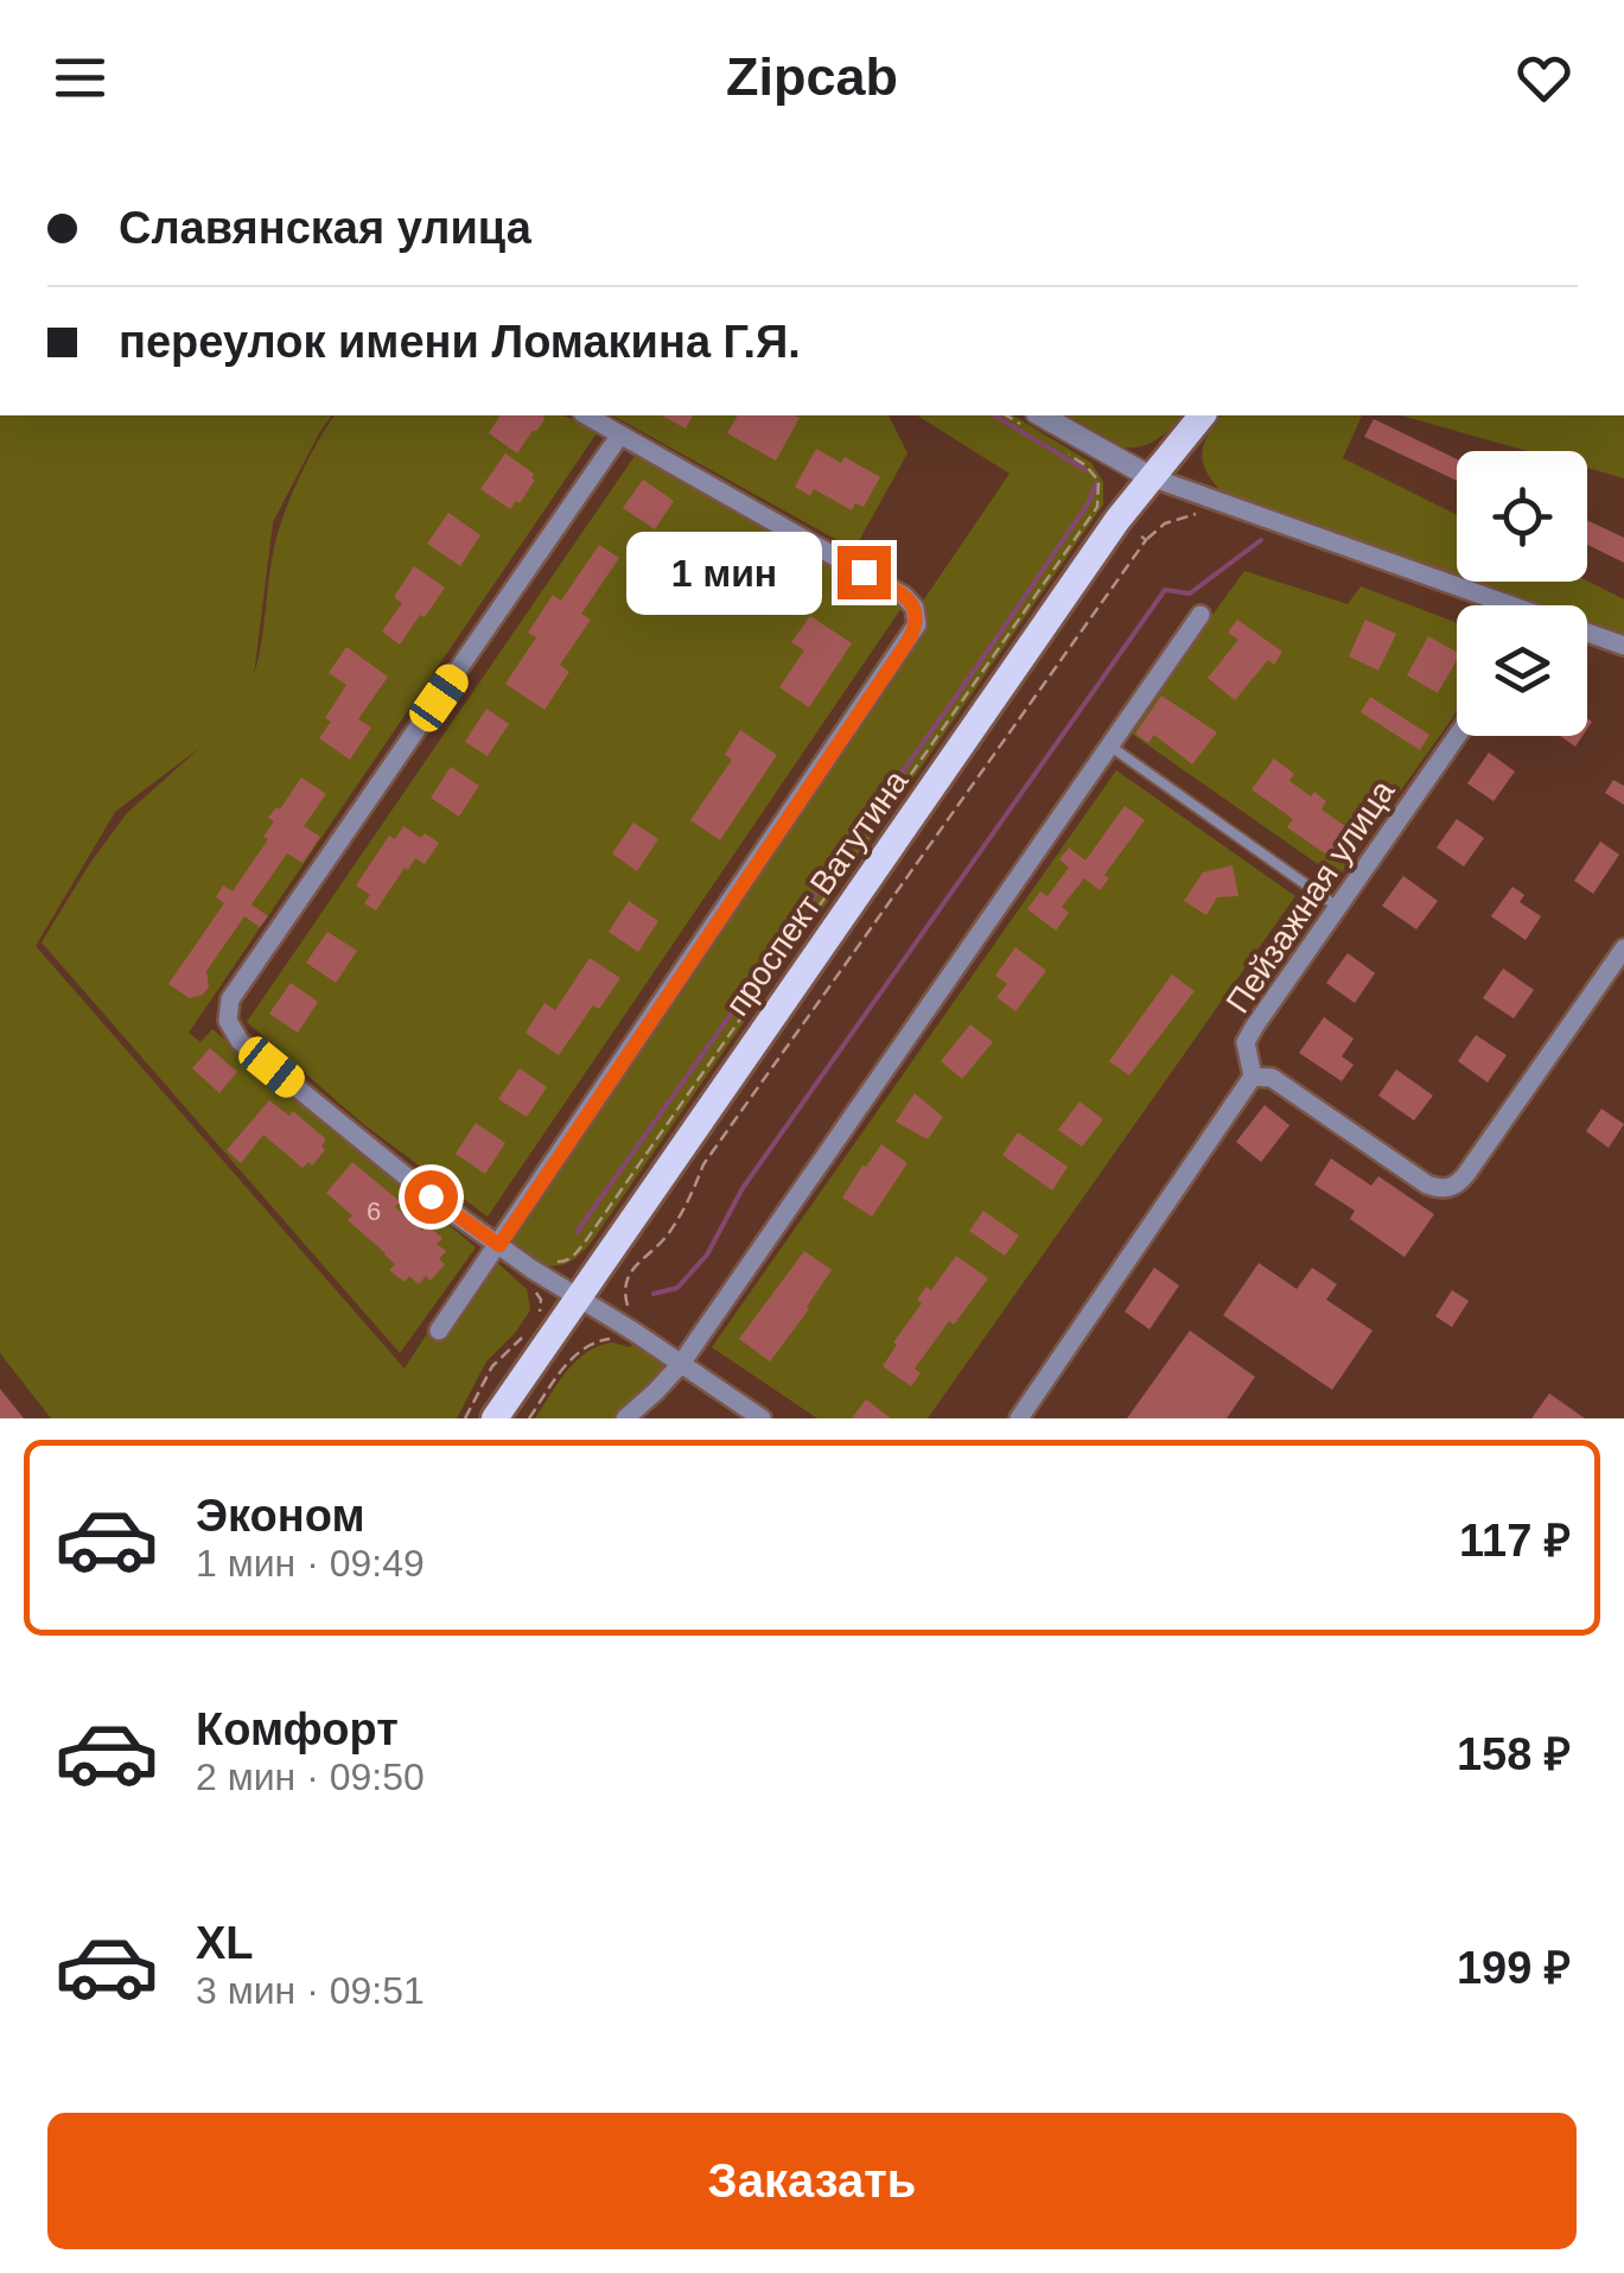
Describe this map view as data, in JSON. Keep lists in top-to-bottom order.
{
  "streets": {
    "main road": ["проспект Ватутина"],
    "street": ["Пейзажная улица"]
  },
  "house_numbers": ["6"],
  "page": {
    "header": "Zipcab",
    "banner": ["Славянская улица", "переулок имени Ломакина Г.Я."],
    "bubble": "1 мин",
    "list": [
      {
        "name": "Эконом",
        "note": "1 мин · 09:49",
        "value": "117 ₽"
      },
      {
        "name": "Комфорт",
        "note": "2 мин · 09:50",
        "value": "158 ₽"
      },
      {
        "name": "XL",
        "note": "3 мин · 09:51",
        "value": "199 ₽"
      }
    ],
    "buttons": "Заказать"
  }
}
